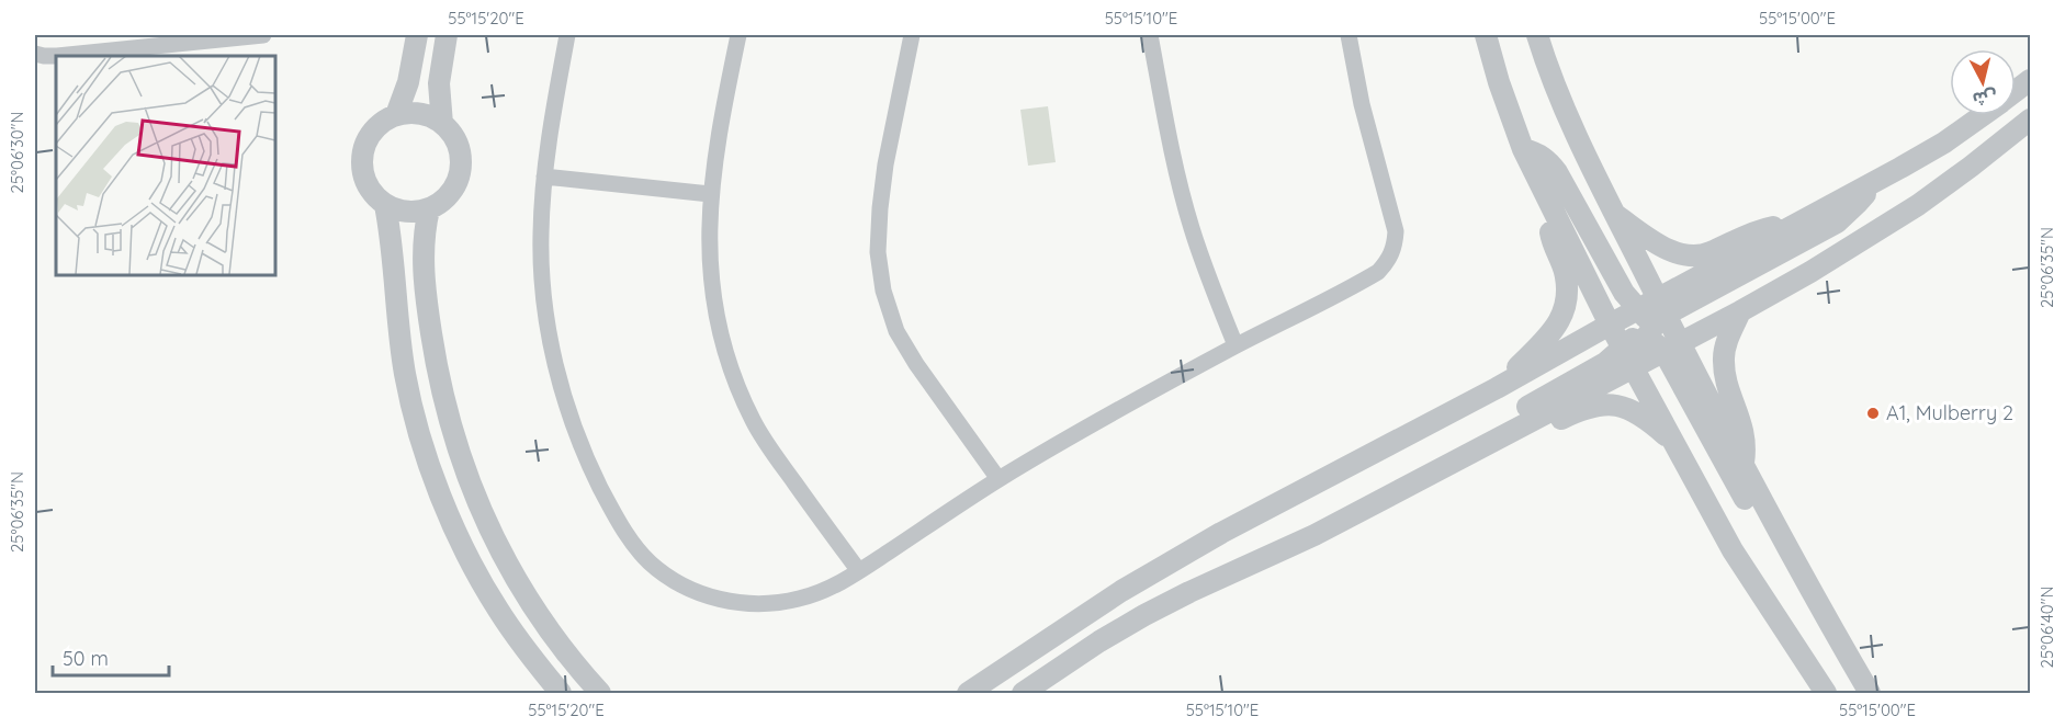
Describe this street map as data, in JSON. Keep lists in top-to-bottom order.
{
  "places": ["A1, Mulberry 2"],
  "scale_bar": "50 m",
  "north": "bottom",
  "coordinates": [
    "55°15'20\"E",
    "55°15'10\"E",
    "55°15'00\"E",
    "25°06'30\"N",
    "25°06'35\"N",
    "25°06'40\"N"
  ]
}
